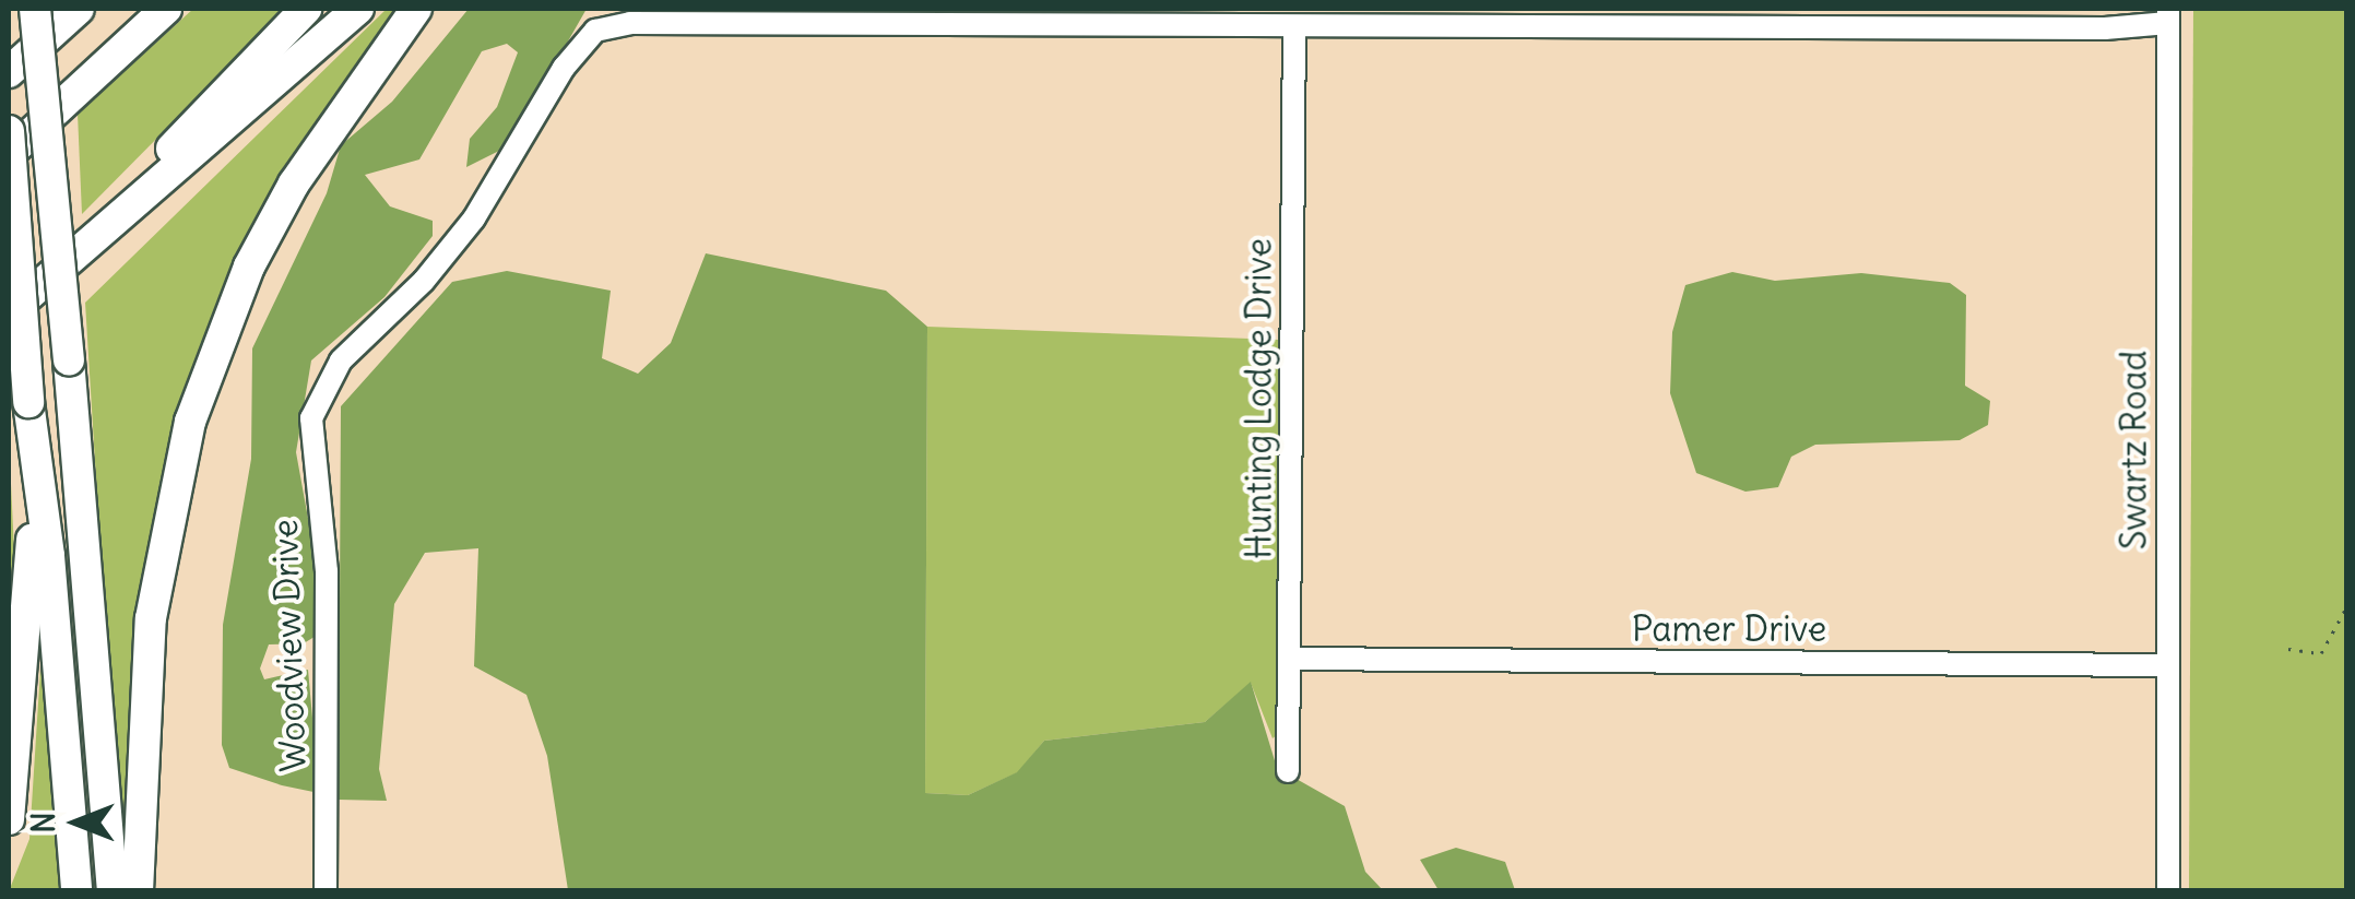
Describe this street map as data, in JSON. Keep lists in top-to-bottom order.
{
  "streets": {
    "street": [
      "Hunting Lodge Drive",
      "Swartz Road",
      "Pamer Drive",
      "Woodview Drive"
    ]
  },
  "crossings": [
    ["Hunting Lodge Drive", "Pamer Drive"],
    ["Swartz Road", "Pamer Drive"]
  ],
  "north": "left"
}
